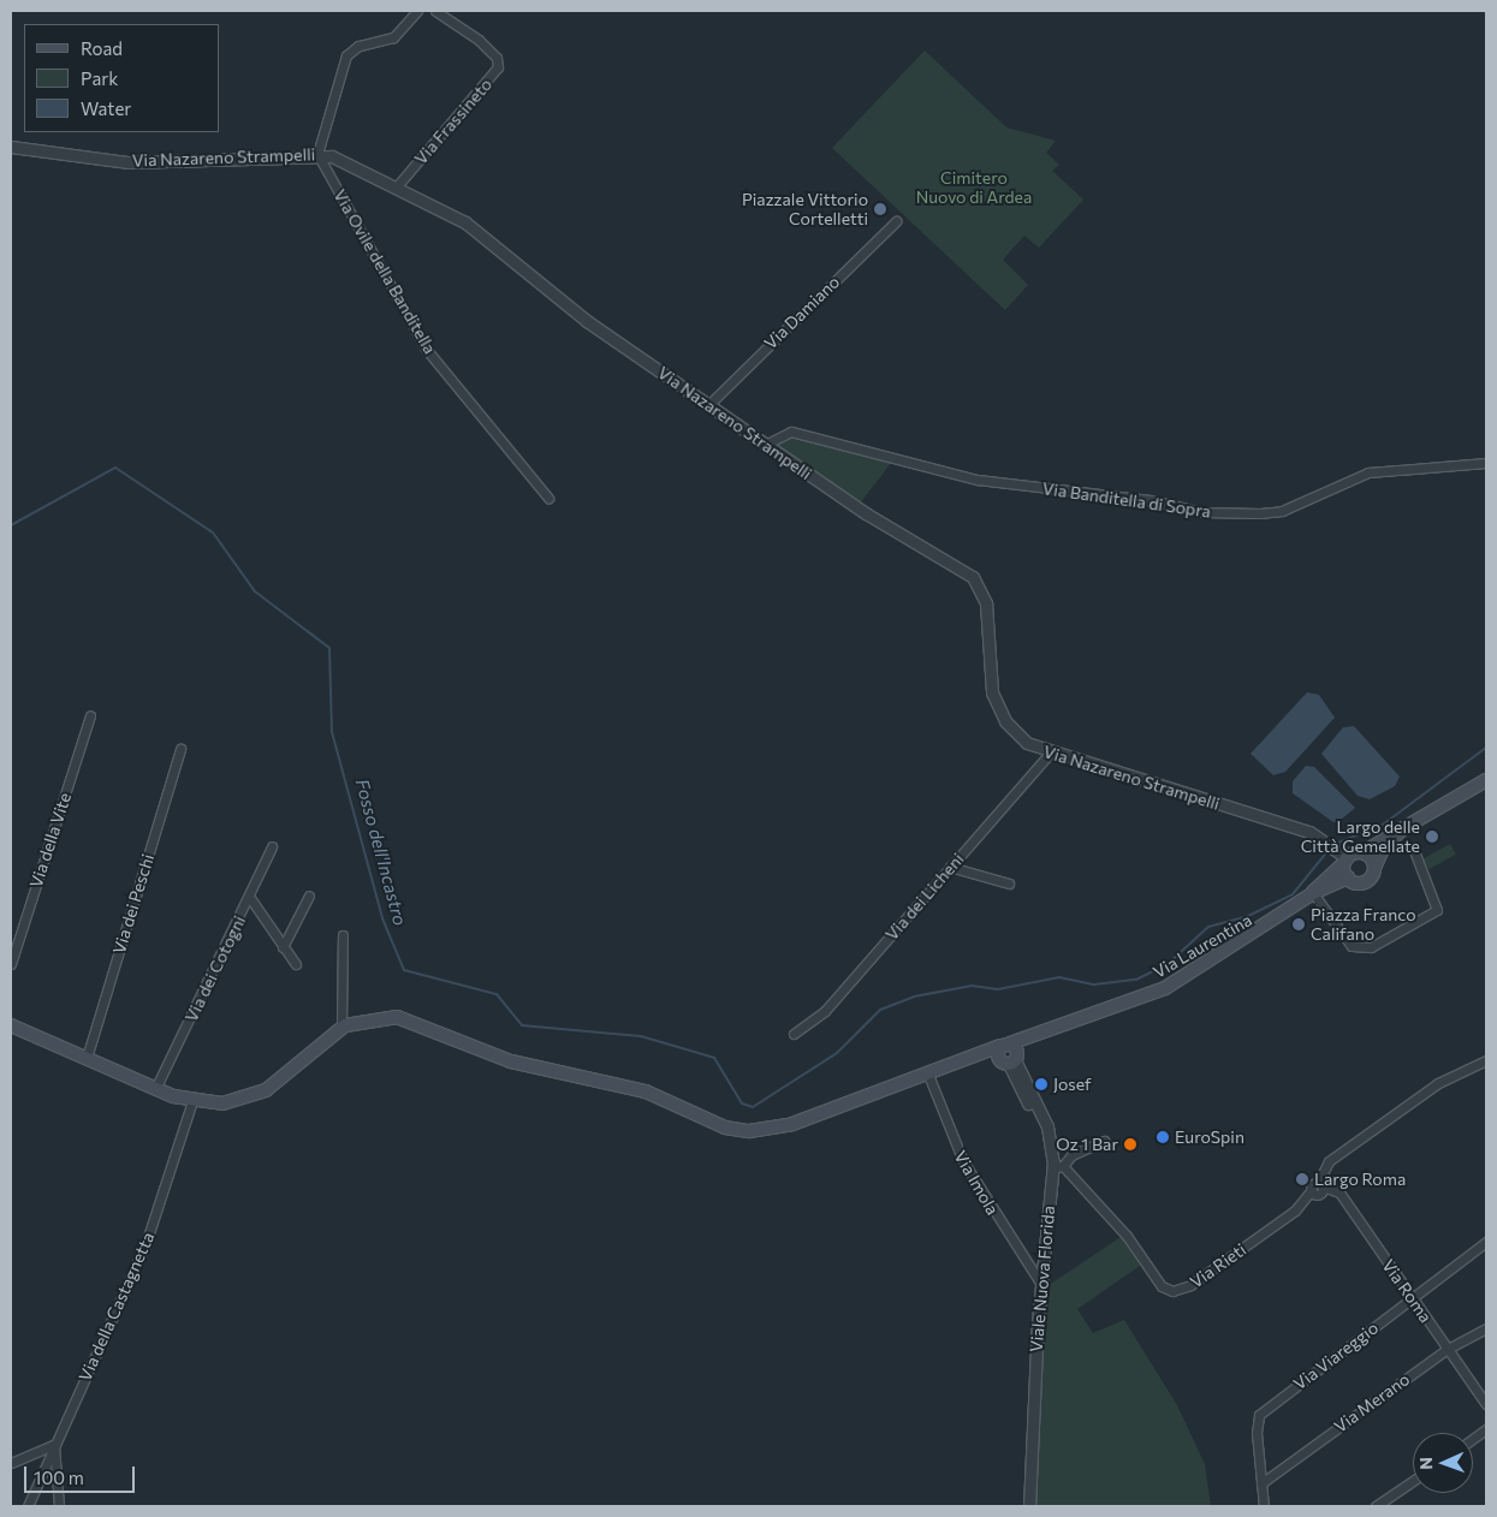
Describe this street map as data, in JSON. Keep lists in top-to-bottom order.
{
  "streets": {
    "main road": ["Via Laurentina"],
    "street": [
      "Via Frassineto",
      "Via Nazareno Strampelli",
      "Via Ovile della Banditella",
      "Via Damiano",
      "Via Banditella di Sopra",
      "Via della Vite",
      "Via dei Licheni",
      "Via dei Peschi",
      "Via dei Cotogni",
      "Via Imola",
      "Via Rieti",
      "Viale Nuova Florida",
      "Via Roma",
      "Via della Castagnetta",
      "Via Viareggio",
      "Via Merano"
    ]
  },
  "crossings": [
    ["Via Frassineto", "Via Nazareno Strampelli"],
    ["Via Nazareno Strampelli", "Via Ovile della Banditella"],
    ["Via Nazareno Strampelli", "Via Damiano"],
    ["Via Nazareno Strampelli", "Via Banditella di Sopra"],
    ["Via Nazareno Strampelli", "Via dei Licheni"],
    ["Via Nazareno Strampelli", "Via Laurentina"],
    ["Via Laurentina", "Via Imola"],
    ["Via Laurentina", "Viale Nuova Florida"],
    ["Via Imola", "Viale Nuova Florida"],
    ["Via Rieti", "Viale Nuova Florida"],
    ["Via Rieti", "Via Roma"],
    ["Via Roma", "Via Viareggio"],
    ["Via Roma", "Via Merano"],
    ["Via Viareggio", "Via Merano"]
  ],
  "water": ["Fosso dell'Incastro"],
  "parks": ["Cimitero Nuovo di Ardea"],
  "places": [
    "Piazzale Vittorio Cortelletti",
    "Largo delle Città Gemellate",
    "Piazza Franco Califano",
    "Josef",
    "EuroSpin",
    "Oz 1 Bar",
    "Largo Roma"
  ],
  "legend": ["Road", "Park", "Water"],
  "scale_bar": "100 m",
  "north": "left"
}
